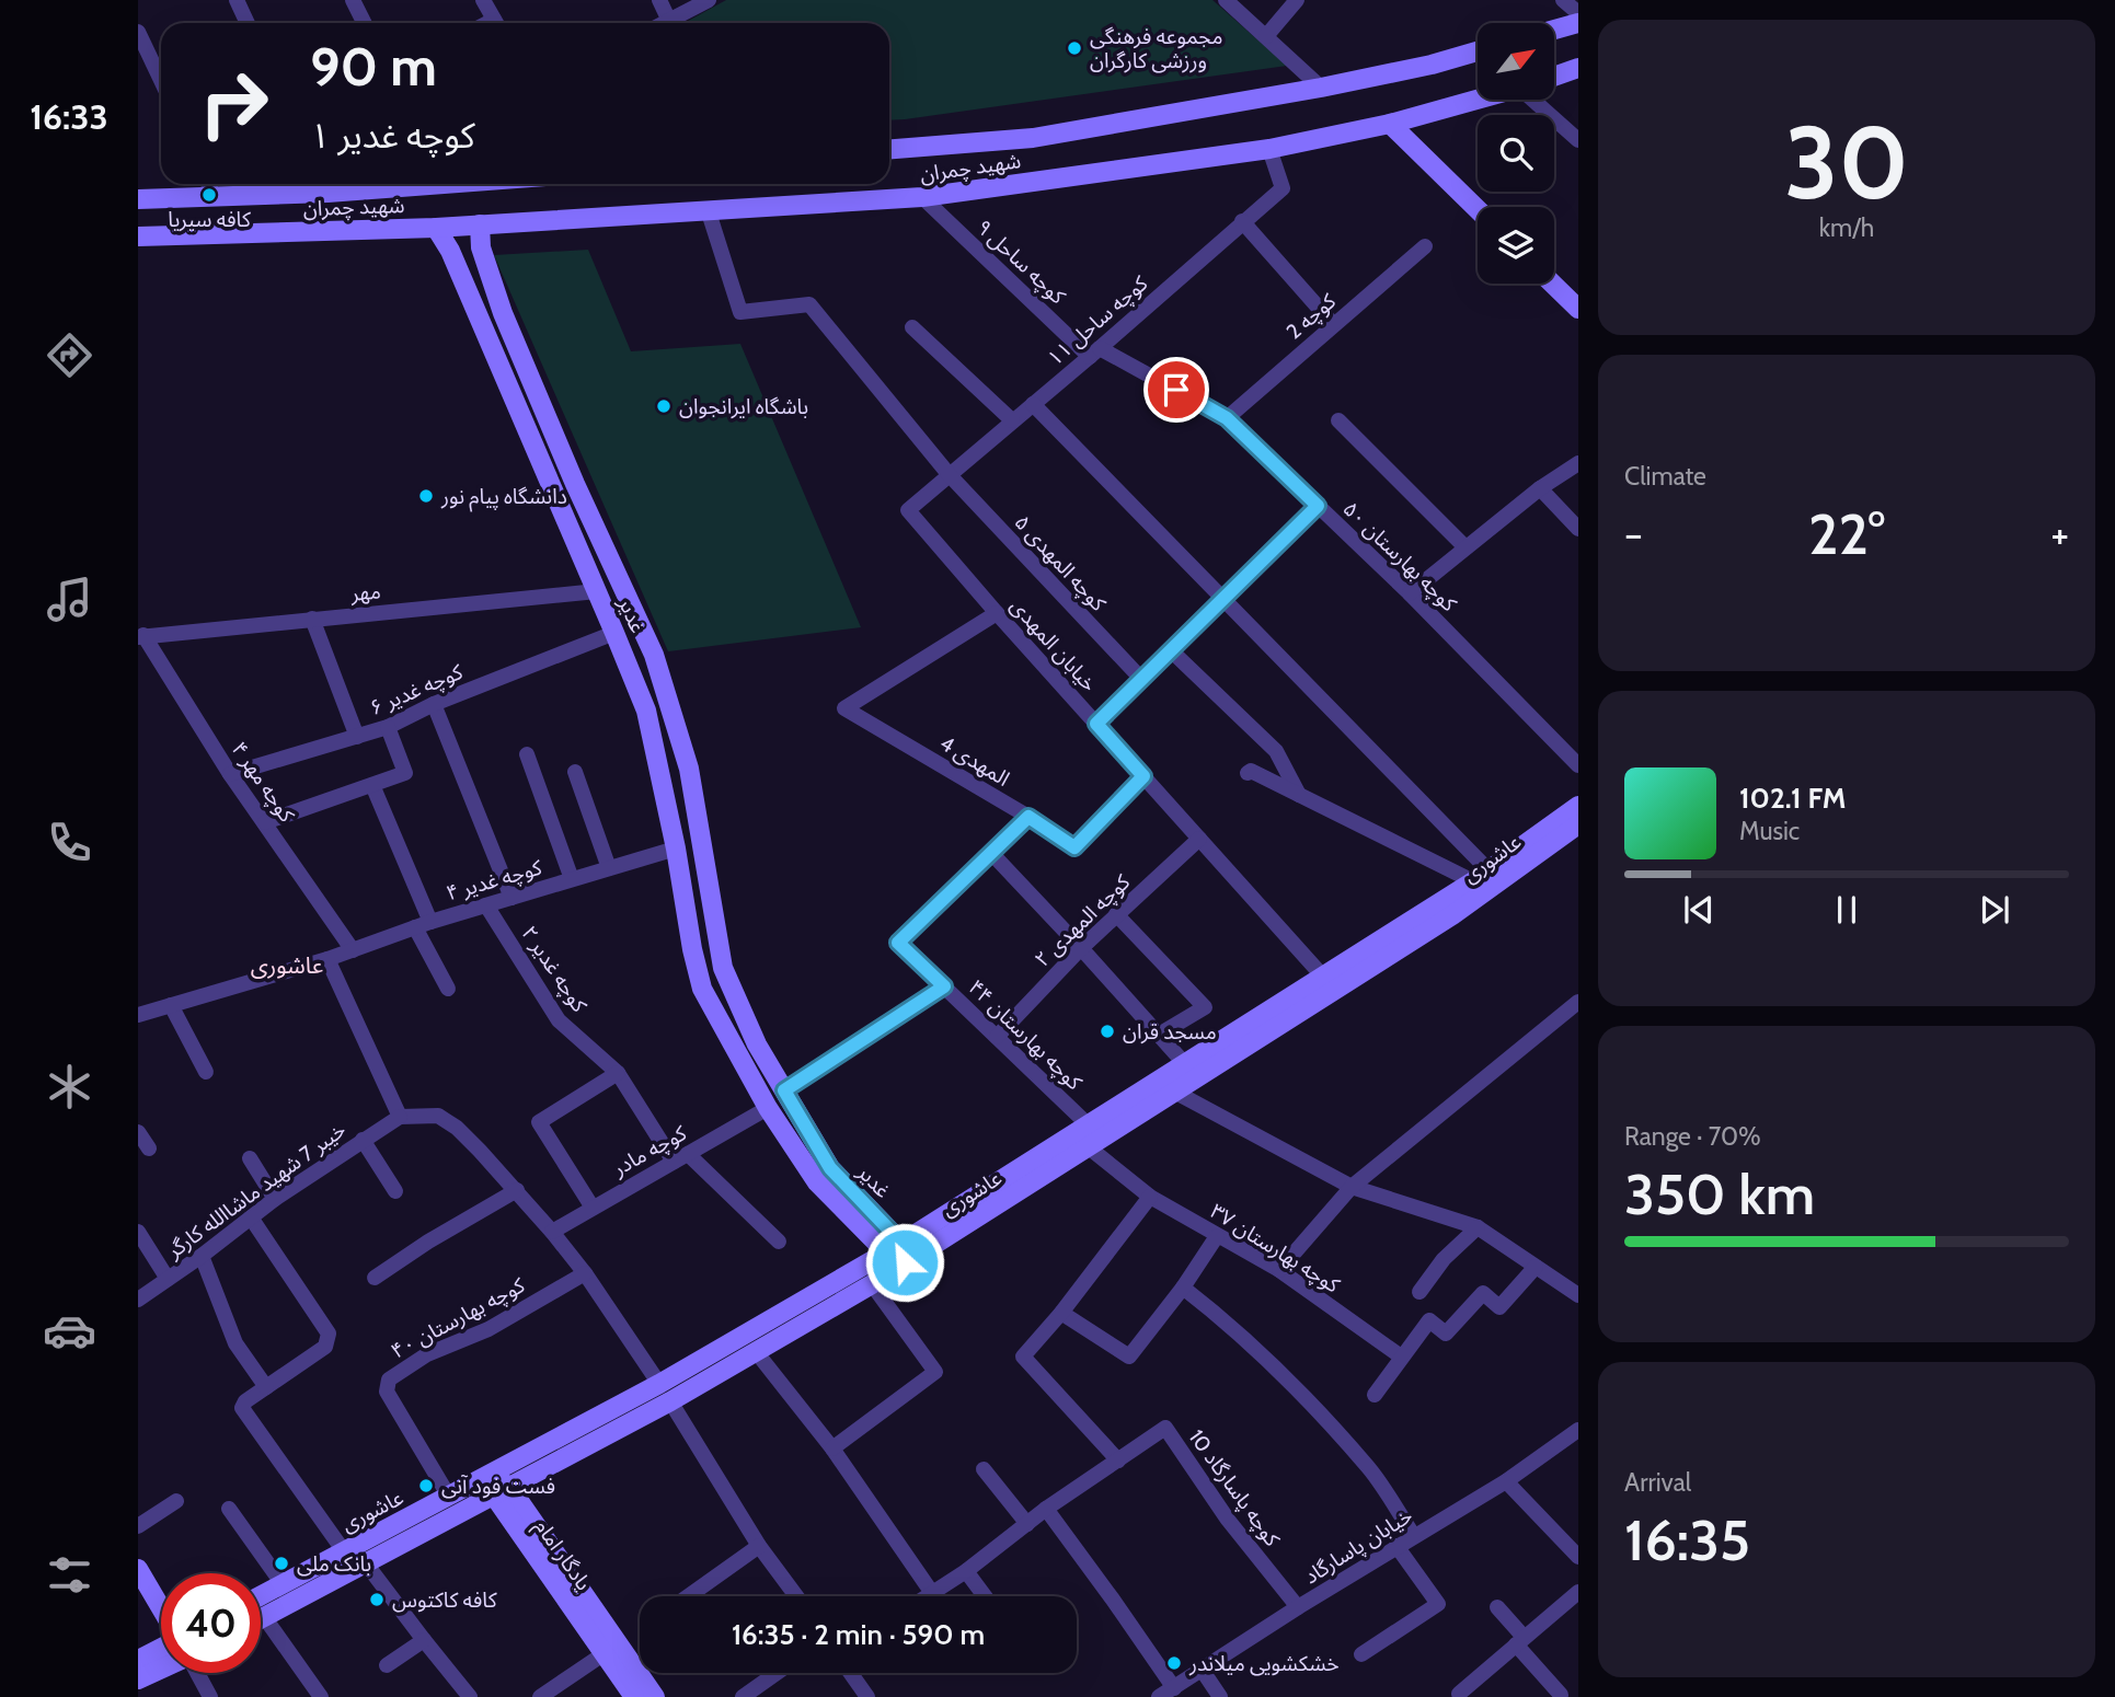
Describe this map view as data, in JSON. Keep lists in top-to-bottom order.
{
  "streets": {
    "street": [
      "شهید چمران",
      "کوچه ساحل ۹",
      "کوچه 2",
      "کوچه ساحل ۱۱",
      "کوچه بهارستان ۵۰",
      "کوچه المهدی ۵",
      "مهر",
      "غدیر",
      "خیابان المهدی",
      "کوچه غدیر ۶",
      "المهدی 4",
      "کوچه مهر ۴",
      "عاشوری",
      "کوچه غدیر ۴",
      "کوچه المهدی ۲",
      "کوچه غدیر ۲",
      "کوچه بهارستان ۴۴",
      "کوچه مادر",
      "خیبر 7 شهید ماشاالله کارگر",
      "کوچه بهارستان ۳۷",
      "کوچه بهارستان ۴۰",
      "کوچه پاسارگاد 10",
      "خیابان پاسارگاد",
      "یادگار امام"
    ]
  },
  "crossings": [
    ["شهید چمران", "کوچه ساحل ۹"],
    ["شهید چمران", "کوچه ساحل ۱۱"],
    ["شهید چمران", "کوچه المهدی ۵"],
    ["شهید چمران", "غدیر"],
    ["کوچه ساحل ۹", "کوچه ساحل ۱۱"],
    ["کوچه ساحل ۹", "کوچه بهارستان ۵۰"],
    ["کوچه 2", "کوچه بهارستان ۵۰"],
    ["کوچه ساحل ۱۱", "کوچه بهارستان ۵۰"],
    ["کوچه ساحل ۱۱", "کوچه المهدی ۵"],
    ["کوچه ساحل ۱۱", "خیابان المهدی"],
    ["مهر", "غدیر"],
    ["مهر", "کوچه مهر ۴"],
    ["غدیر", "کوچه غدیر ۶"],
    ["غدیر", "عاشوری"],
    ["غدیر", "کوچه غدیر ۴"],
    ["غدیر", "کوچه مادر"],
    ["خیابان المهدی", "المهدی 4"],
    ["خیابان المهدی", "عاشوری"],
    ["خیابان المهدی", "کوچه المهدی ۲"],
    ["کوچه غدیر ۶", "کوچه مهر ۴"],
    ["کوچه مهر ۴", "کوچه غدیر ۴"],
    ["عاشوری", "کوچه بهارستان ۴۴"],
    ["عاشوری", "کوچه بهارستان ۳۷"],
    ["عاشوری", "کوچه بهارستان ۴۰"],
    ["عاشوری", "یادگار امام"],
    ["کوچه غدیر ۴", "کوچه غدیر ۲"],
    ["کوچه المهدی ۲", "کوچه بهارستان ۴۴"],
    ["کوچه غدیر ۲", "کوچه مادر"],
    ["کوچه پاسارگاد 10", "خیابان پاسارگاد"]
  ],
  "districts": ["عاشوری"],
  "places": [
    "مجموعه فرهنگی ورزشی کارگران",
    "کافه سیریا",
    "باشگاه ایرانجوان",
    "دانشگاه پیام نور",
    "مسجد قران",
    "فست فود آنی",
    "بانک ملی",
    "کافه کاکتوس",
    "خشکشویی میلاندر"
  ],
  "north": "top right",
  "page": {
    "tabs": "16:33",
    "tile": [
      ["30", "km/h"],
      "Climate",
      ["Range · 70%", "350 km"],
      ["Arrival", "16:35"]
    ],
    "turn": ["90 m", "کوچه غدیر ۱"],
    "heat": ["−", "22°", "+"],
    "song": ["102.1 FM", "Music"],
    "limit": "40",
    "trip": "16:35 · 2 min · 590 m"
  }
}
